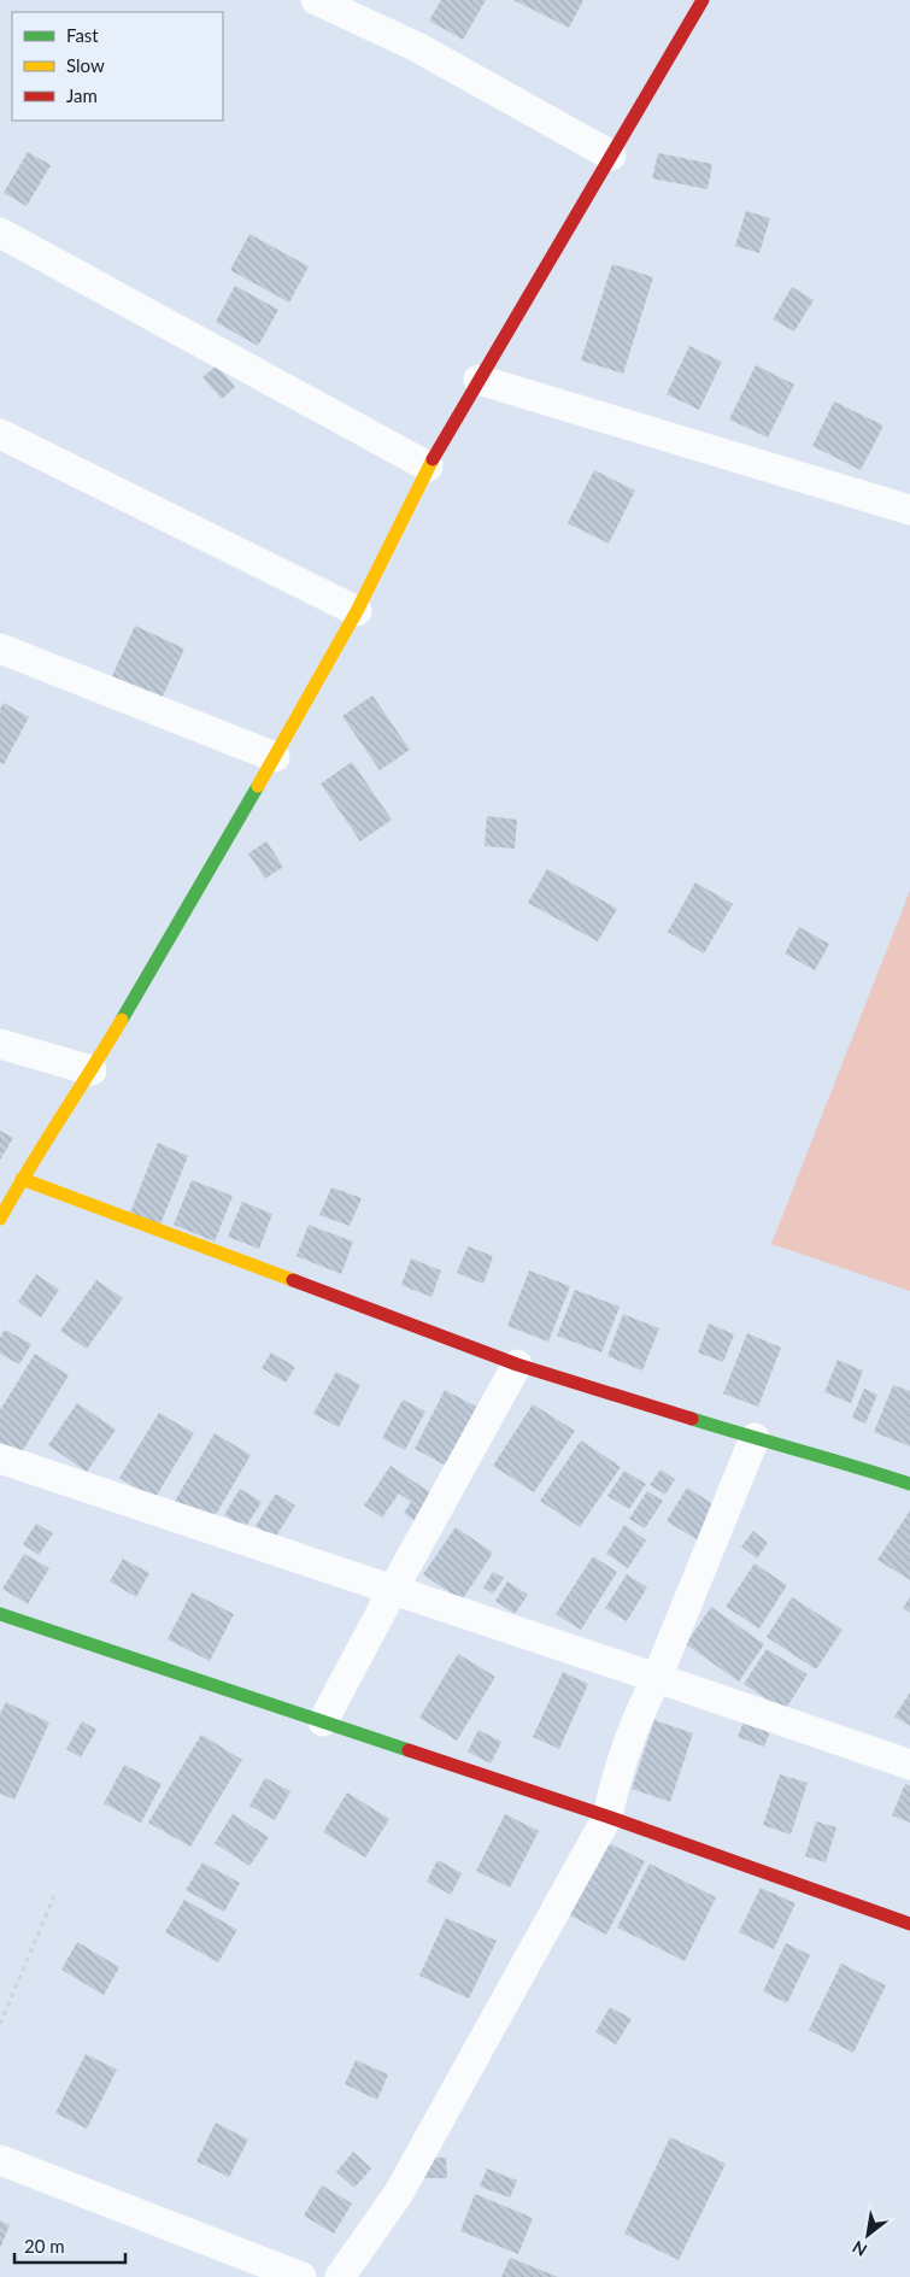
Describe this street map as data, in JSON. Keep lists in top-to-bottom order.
{
  "legend": ["Fast", "Slow", "Jam"],
  "scale_bar": "20 m",
  "north": "bottom left"
}
